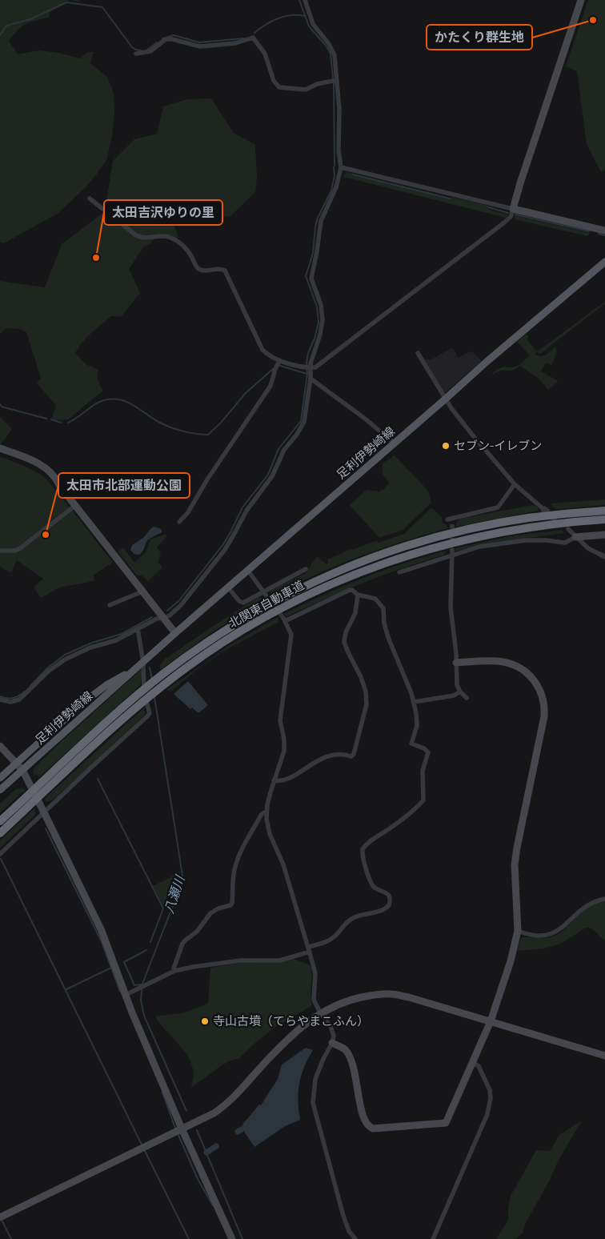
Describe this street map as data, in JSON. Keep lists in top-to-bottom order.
{
  "streets": {
    "highway": ["北関東自動車道"],
    "main road": ["足利伊勢崎線"]
  },
  "water": ["八瀬川"],
  "places": [
    "かたくり群生地",
    "太田吉沢ゆりの里",
    "セブン-イレブン",
    "太田市北部運動公園",
    "寺山古墳（てらやまこふん）"
  ]
}
